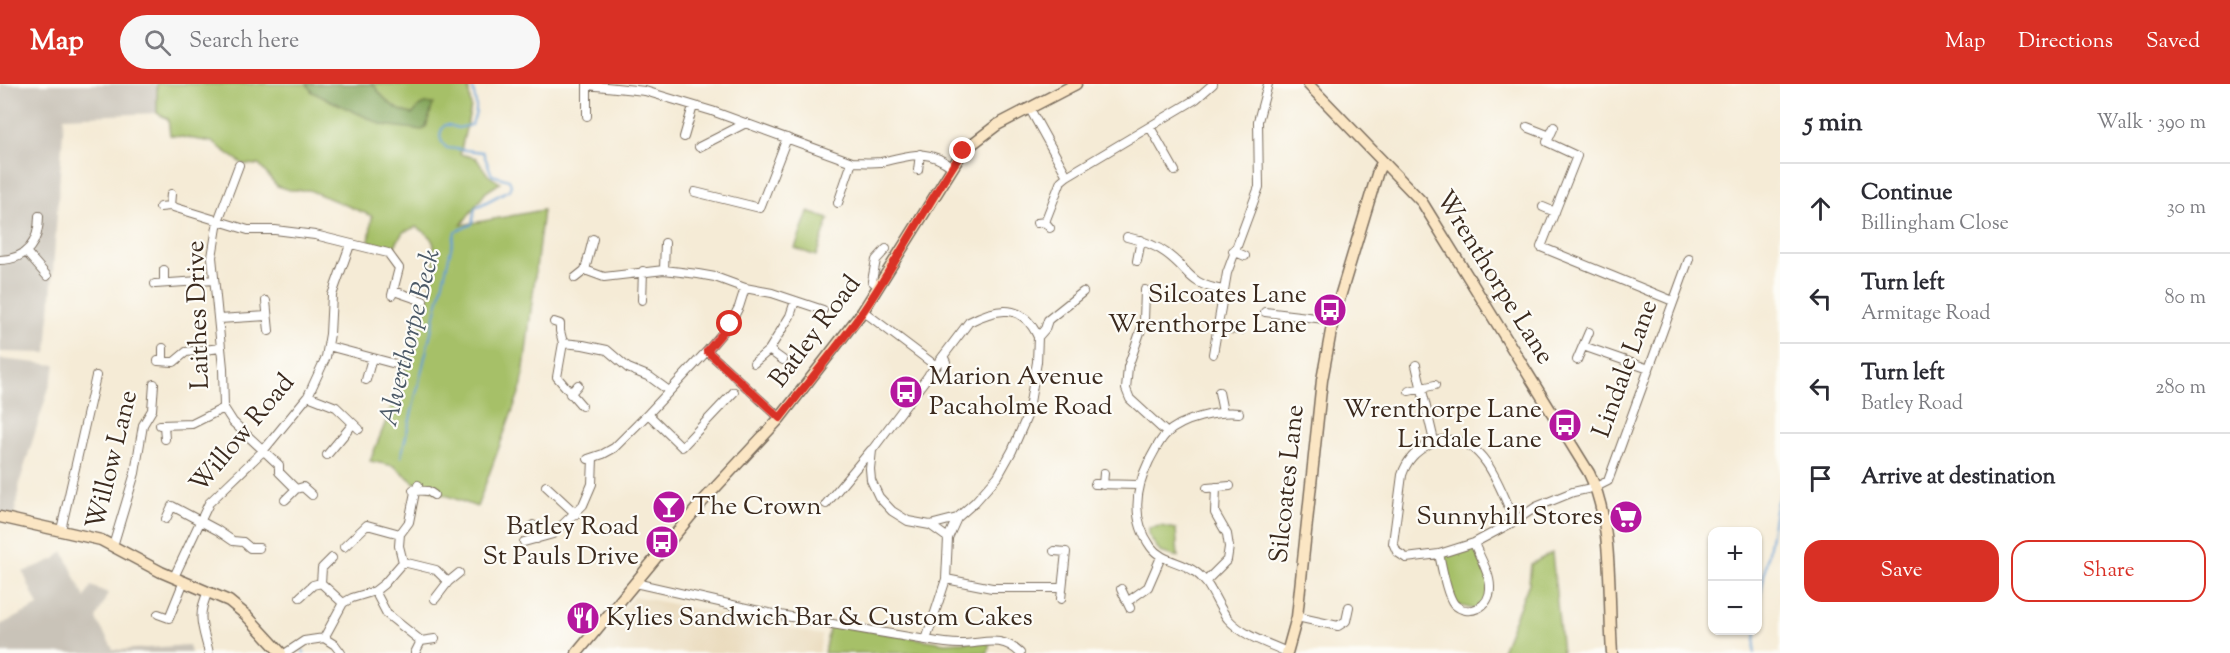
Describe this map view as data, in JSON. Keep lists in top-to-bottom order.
{
  "streets": {
    "street": [
      "Wrenthorpe Lane",
      "Laithes Drive",
      "Batley Road",
      "Lindale Lane",
      "Willow Road",
      "Willow Lane",
      "Silcoates Lane"
    ]
  },
  "crossings": [
    ["Wrenthorpe Lane", "Lindale Lane"],
    ["Wrenthorpe Lane", "Silcoates Lane"],
    ["Laithes Drive", "Willow Road"]
  ],
  "water": ["Alverthorpe Beck"],
  "places": {
    "bus stop": [
      "Silcoates Lane Wrenthorpe Lane",
      "Marion Avenue Pacaholme Road",
      "Wrenthorpe Lane Lindale Lane",
      "Batley Road St Pauls Drive"
    ],
    "bar": ["The Crown"],
    "supermarket": ["Sunnyhill Stores"],
    "restaurant": ["Kylies Sandwich Bar & Custom Cakes"]
  },
  "page": {
    "header": "Map",
    "search": "Search here",
    "nav": ["Map", "Directions", "Saved"],
    "heading": ["5 min", "Walk · 390 m"],
    "list": [
      ["Continue", "Billingham Close", "30 m"],
      ["Turn left", "Armitage Road", "80 m"],
      ["Turn left", "Batley Road", "280 m"],
      "Arrive at destination"
    ],
    "buttons": ["Save", "Share"],
    "map_buttons": ["+", "−"]
  }
}
